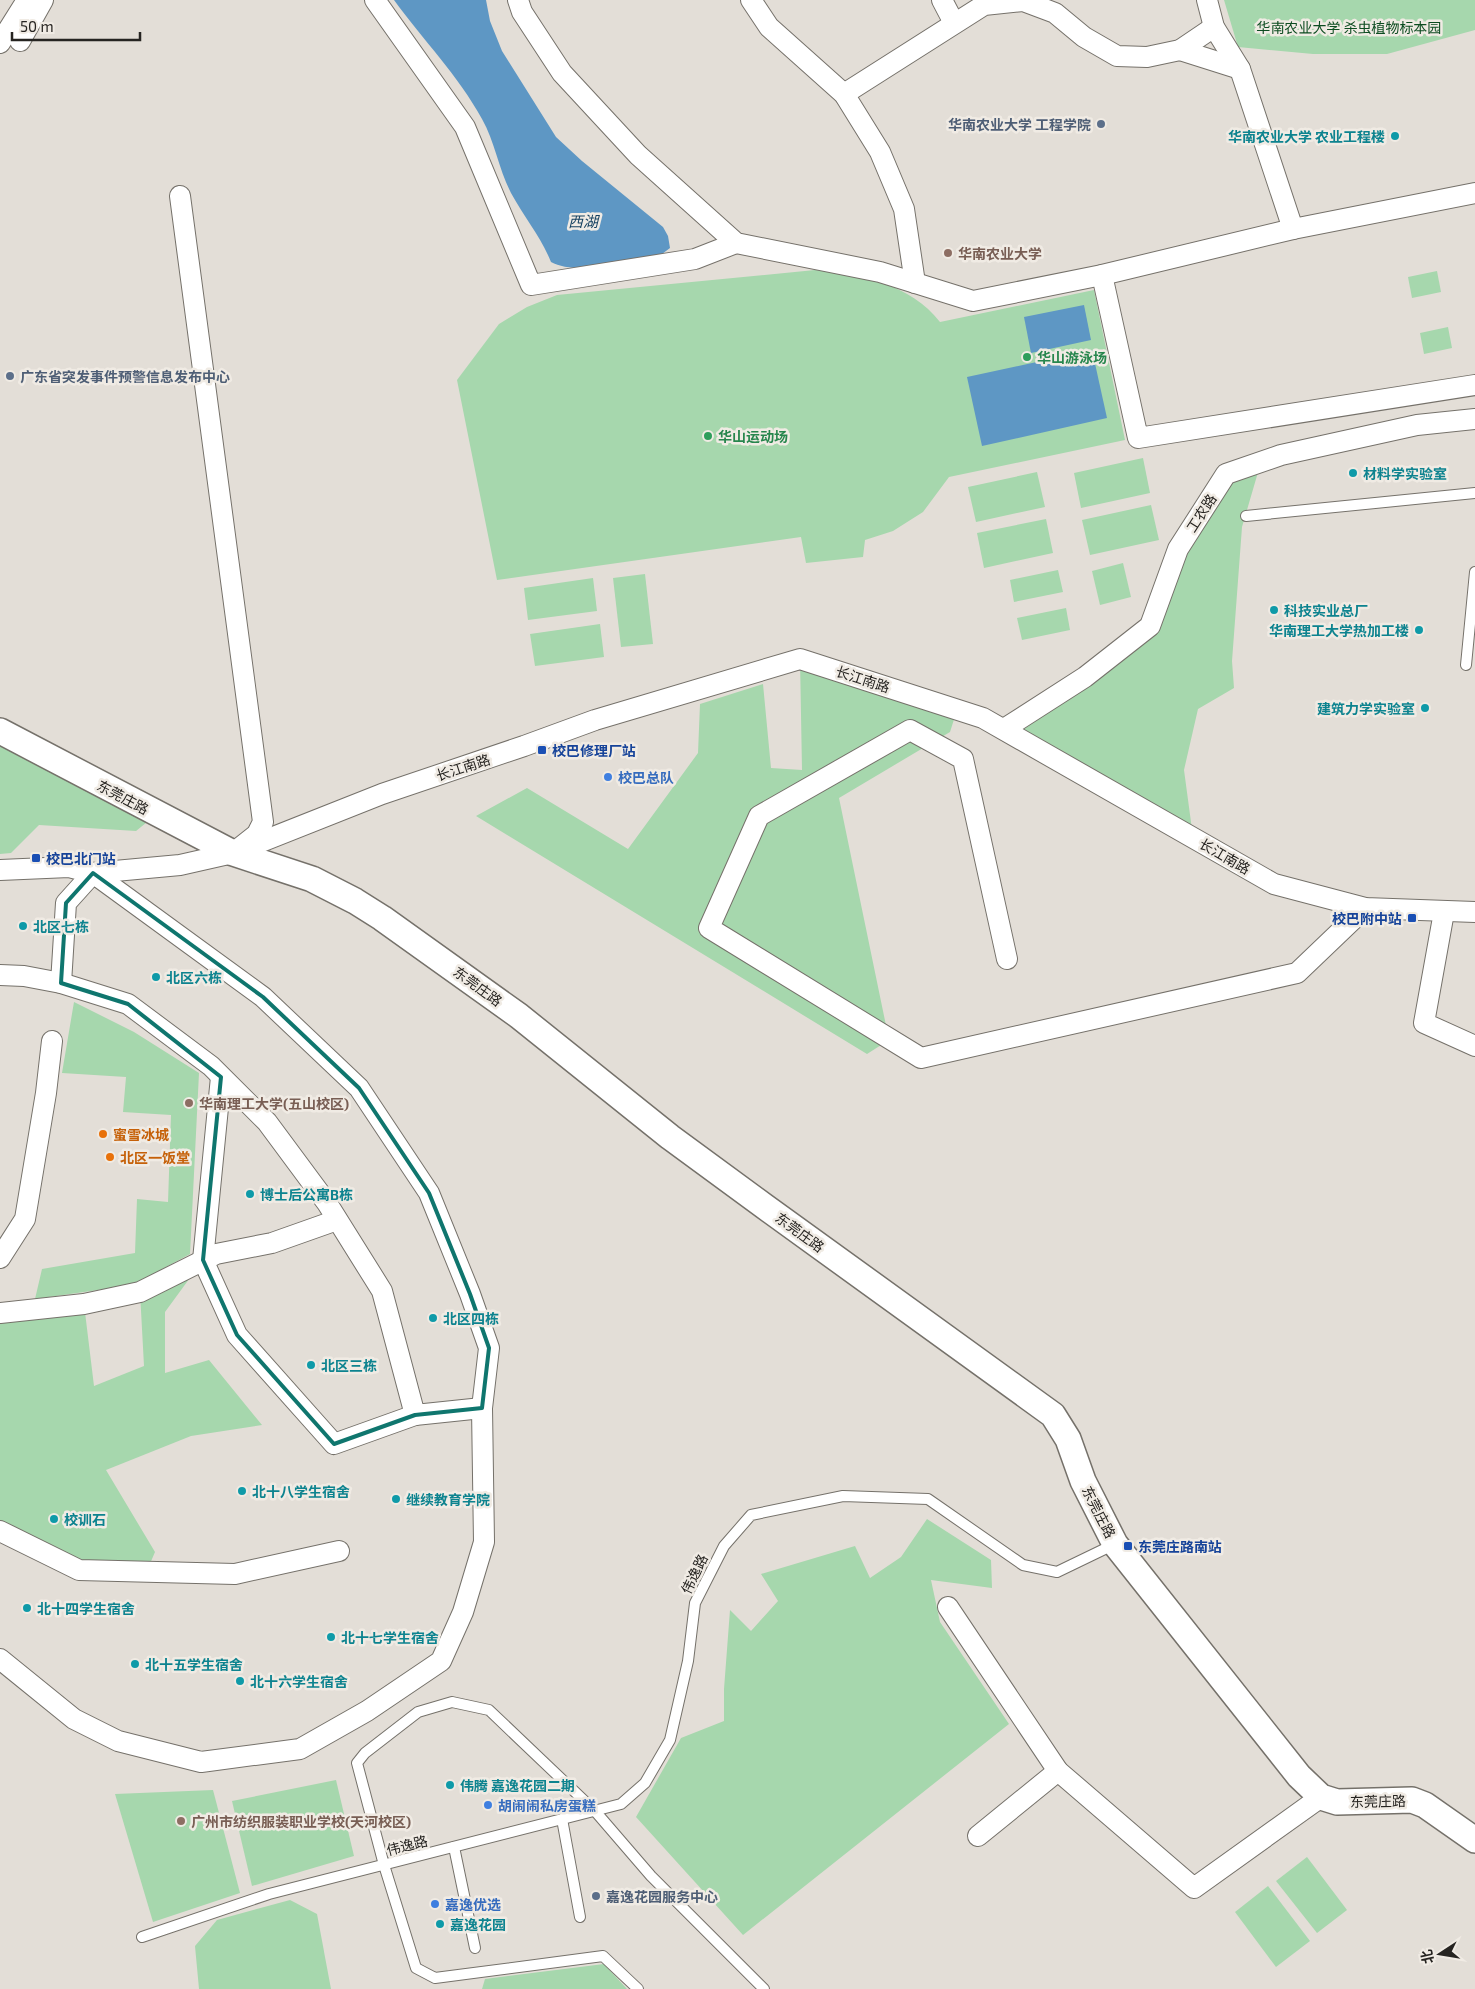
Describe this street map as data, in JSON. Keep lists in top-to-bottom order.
{
  "streets": {
    "street": ["工农路", "长江南路", "东莞庄路"],
    "lane": ["伟逸路"]
  },
  "crossings": [
    ["工农路", "长江南路"],
    ["长江南路", "东莞庄路"],
    ["东莞庄路", "伟逸路"]
  ],
  "water": ["西湖"],
  "parks": ["华南农业大学 杀虫植物标本园"],
  "places": {
    "other": [
      "华南农业大学 工程学院",
      "华南农业大学 农业工程楼",
      "华南农业大学",
      "华山游泳场",
      "广东省突发事件预警信息发布中心",
      "华山运动场",
      "材料学实验室",
      "科技实业总厂",
      "华南理工大学热加工楼",
      "建筑力学实验室",
      "校巴总队",
      "北区七栋",
      "北区六栋",
      "华南理工大学(五山校区)",
      "蜜雪冰城",
      "北区一饭堂",
      "博士后公寓B栋",
      "北区四栋",
      "北区三栋",
      "北十八学生宿舍",
      "继续教育学院",
      "校训石",
      "北十四学生宿舍",
      "北十七学生宿舍",
      "北十五学生宿舍",
      "北十六学生宿舍",
      "伟腾 嘉逸花园二期",
      "胡闹闹私房蛋糕",
      "广州市纺织服装职业学校(天河校区)",
      "嘉逸花园服务中心",
      "嘉逸优选",
      "嘉逸花园"
    ],
    "transit": [
      "校巴修理厂站",
      "校巴北门站",
      "校巴附中站",
      "东莞庄路南站"
    ]
  },
  "scale_bar": "50 m",
  "north": "left"
}
